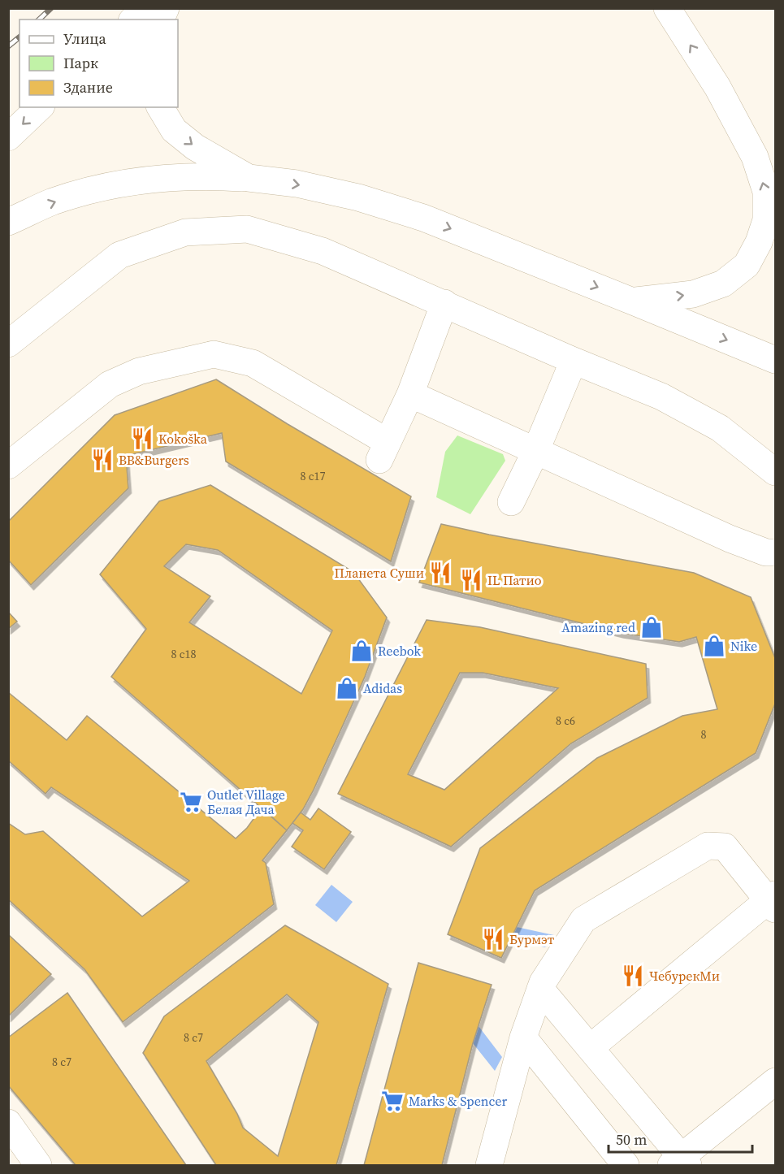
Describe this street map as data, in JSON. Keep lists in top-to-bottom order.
{
  "places": {
    "restaurant": [
      "Kokoška",
      "BB&Burgers",
      "Планета Суши",
      "IL Патио",
      "Бурмэт",
      "ЧебурекМи"
    ],
    "shop": [
      "Amazing red",
      "Nike",
      "Reebok",
      "Adidas"
    ],
    "supermarket": ["Outlet Village Белая Дача", "Marks & Spencer"]
  },
  "house_numbers": [
    "8 с17",
    "8 с18",
    "8 c6",
    "8",
    "8 с7",
    "8 с7"
  ],
  "legend": ["Улица", "Парк", "Здание"],
  "scale_bar": "50 m"
}
